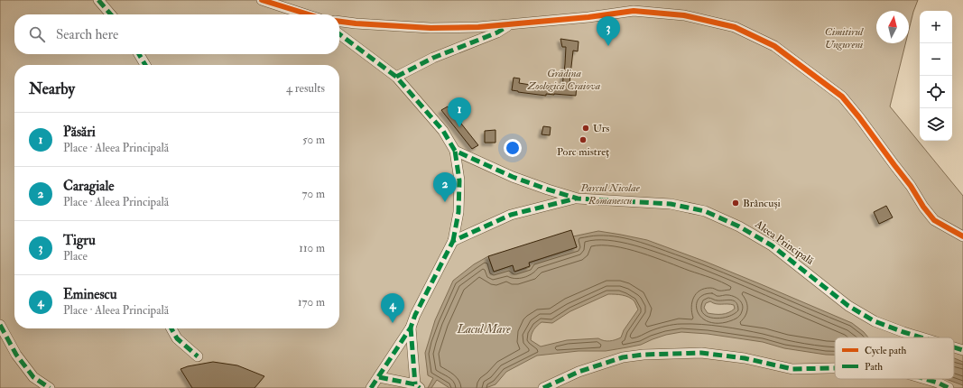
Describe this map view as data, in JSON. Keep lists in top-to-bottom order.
{
  "streets": {
    "street": ["Aleea Principală"]
  },
  "water": ["Lacul Mare"],
  "parks": ["Cimitirul Ungureni", "Grădina Zoologică Craiova", "Parcul Nicolae Romanescu"],
  "places": ["Urs", "Porc mistreț", "Brâncuși"],
  "legend": ["Cycle path", "Path"],
  "north": "top",
  "page": {
    "map_buttons": ["+", "−"],
    "search": "Search here",
    "pins": [
      "3",
      "1",
      "2",
      "4"
    ],
    "heading": ["Nearby", "4 results"],
    "list": [
      {
        "mark": "1",
        "name": "Păsări",
        "note": "Place · Aleea Principală",
        "value": "50 m"
      },
      {
        "mark": "2",
        "name": "Caragiale",
        "note": "Place · Aleea Principală",
        "value": "70 m"
      },
      {
        "mark": "3",
        "name": "Tigru",
        "note": "Place",
        "value": "110 m"
      },
      {
        "mark": "4",
        "name": "Eminescu",
        "note": "Place · Aleea Principală",
        "value": "170 m"
      }
    ]
  }
}
